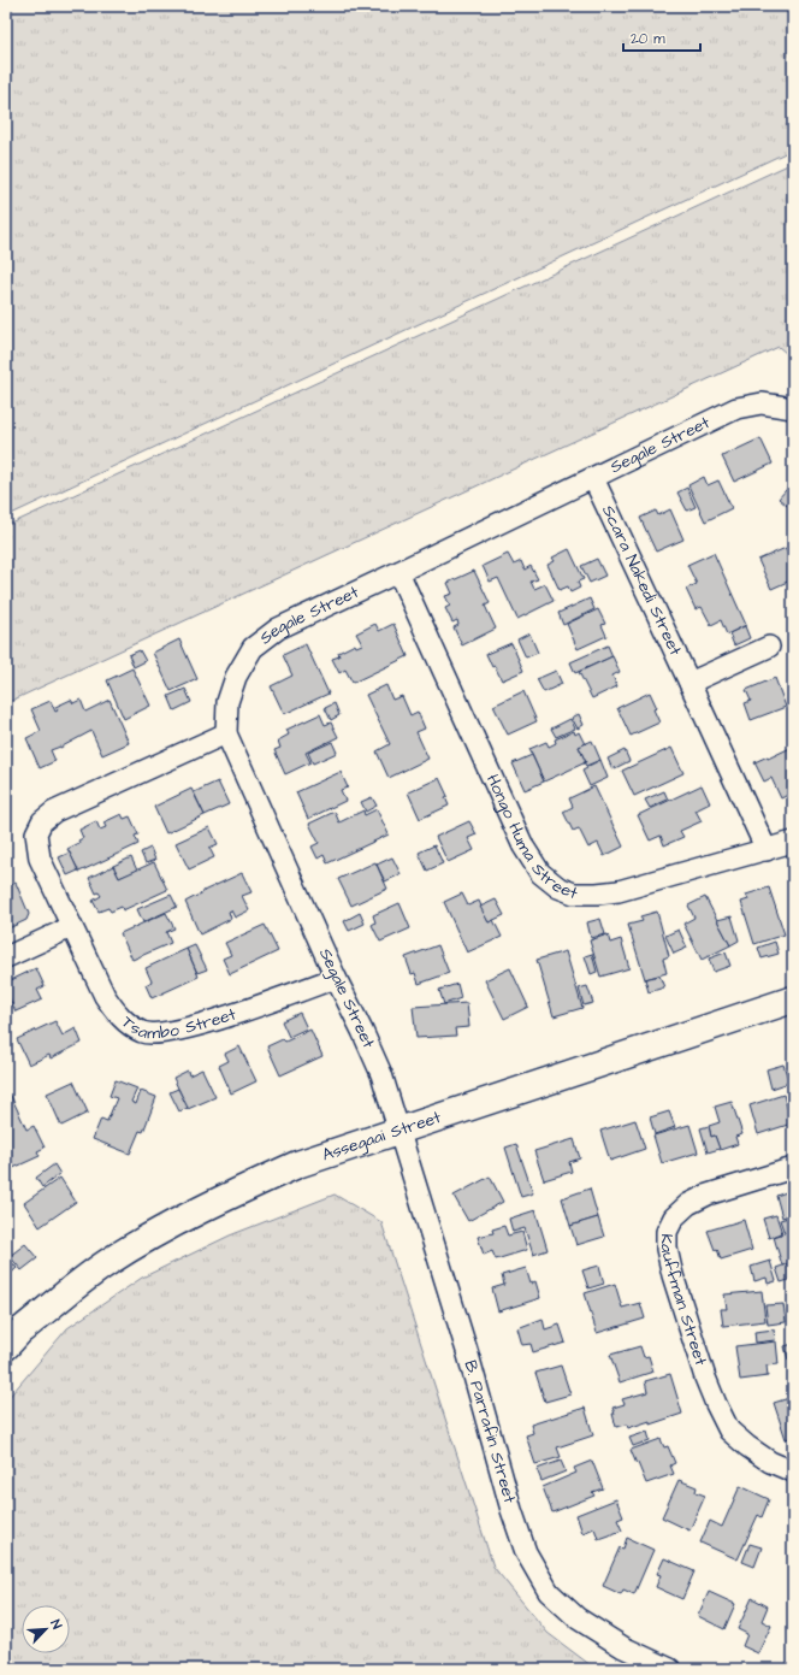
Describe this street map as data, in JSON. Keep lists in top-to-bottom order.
{
  "streets": {
    "street": [
      "Segale Street",
      "Scara Nakedi Street",
      "Hongo Huma Street",
      "Tsambo Street",
      "Assegaai Street",
      "Kauffman Street",
      "B. Parrafin Street"
    ]
  },
  "crossings": [
    ["Segale Street", "Scara Nakedi Street"],
    ["Segale Street", "Hongo Huma Street"],
    ["Segale Street", "Tsambo Street"],
    ["Segale Street", "Assegaai Street"],
    ["Segale Street", "B. Parrafin Street"],
    ["Scara Nakedi Street", "Hongo Huma Street"],
    ["Assegaai Street", "B. Parrafin Street"]
  ],
  "scale_bar": "20 m",
  "north": "top right"
}
